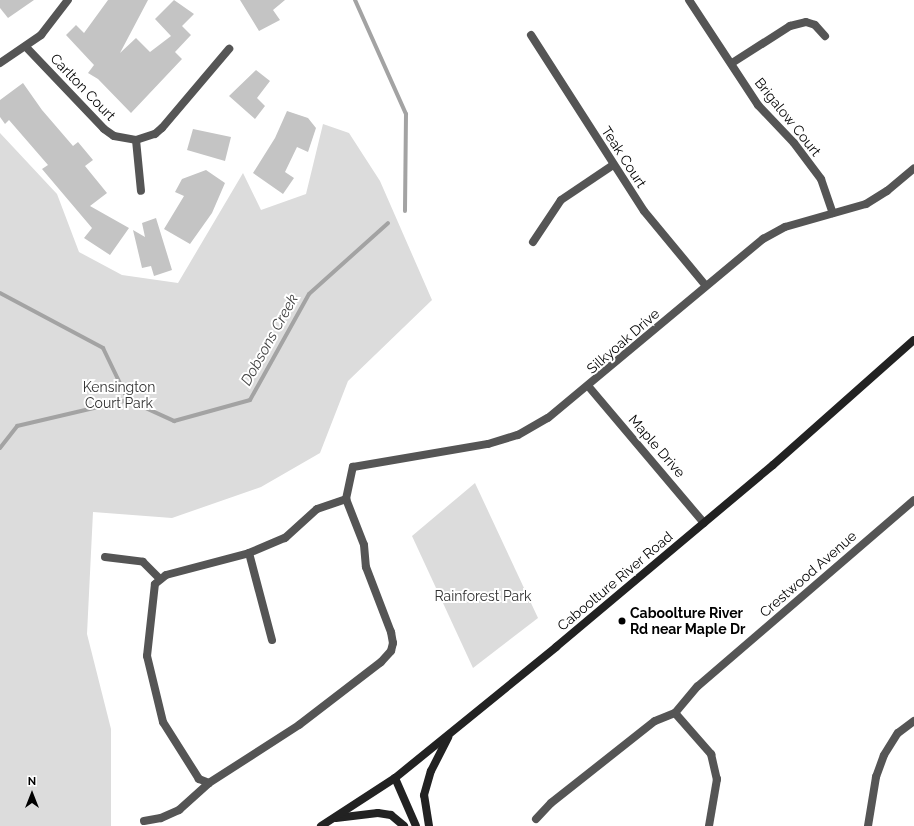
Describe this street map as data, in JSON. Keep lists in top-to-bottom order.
{
  "streets": {
    "main road": ["Caboolture River Road"],
    "street": [
      "Carlton Court",
      "Brigalow Court",
      "Teak Court",
      "Silkyoak Drive",
      "Maple Drive",
      "Crestwood Avenue"
    ]
  },
  "crossings": [
    ["Brigalow Court", "Silkyoak Drive"],
    ["Teak Court", "Silkyoak Drive"],
    ["Silkyoak Drive", "Maple Drive"],
    ["Maple Drive", "Caboolture River Road"]
  ],
  "water": ["Dobsons Creek"],
  "parks": ["Kensington Court Park", "Rainforest Park"],
  "places": ["Caboolture River Rd near Maple Dr"],
  "north": "top"
}
